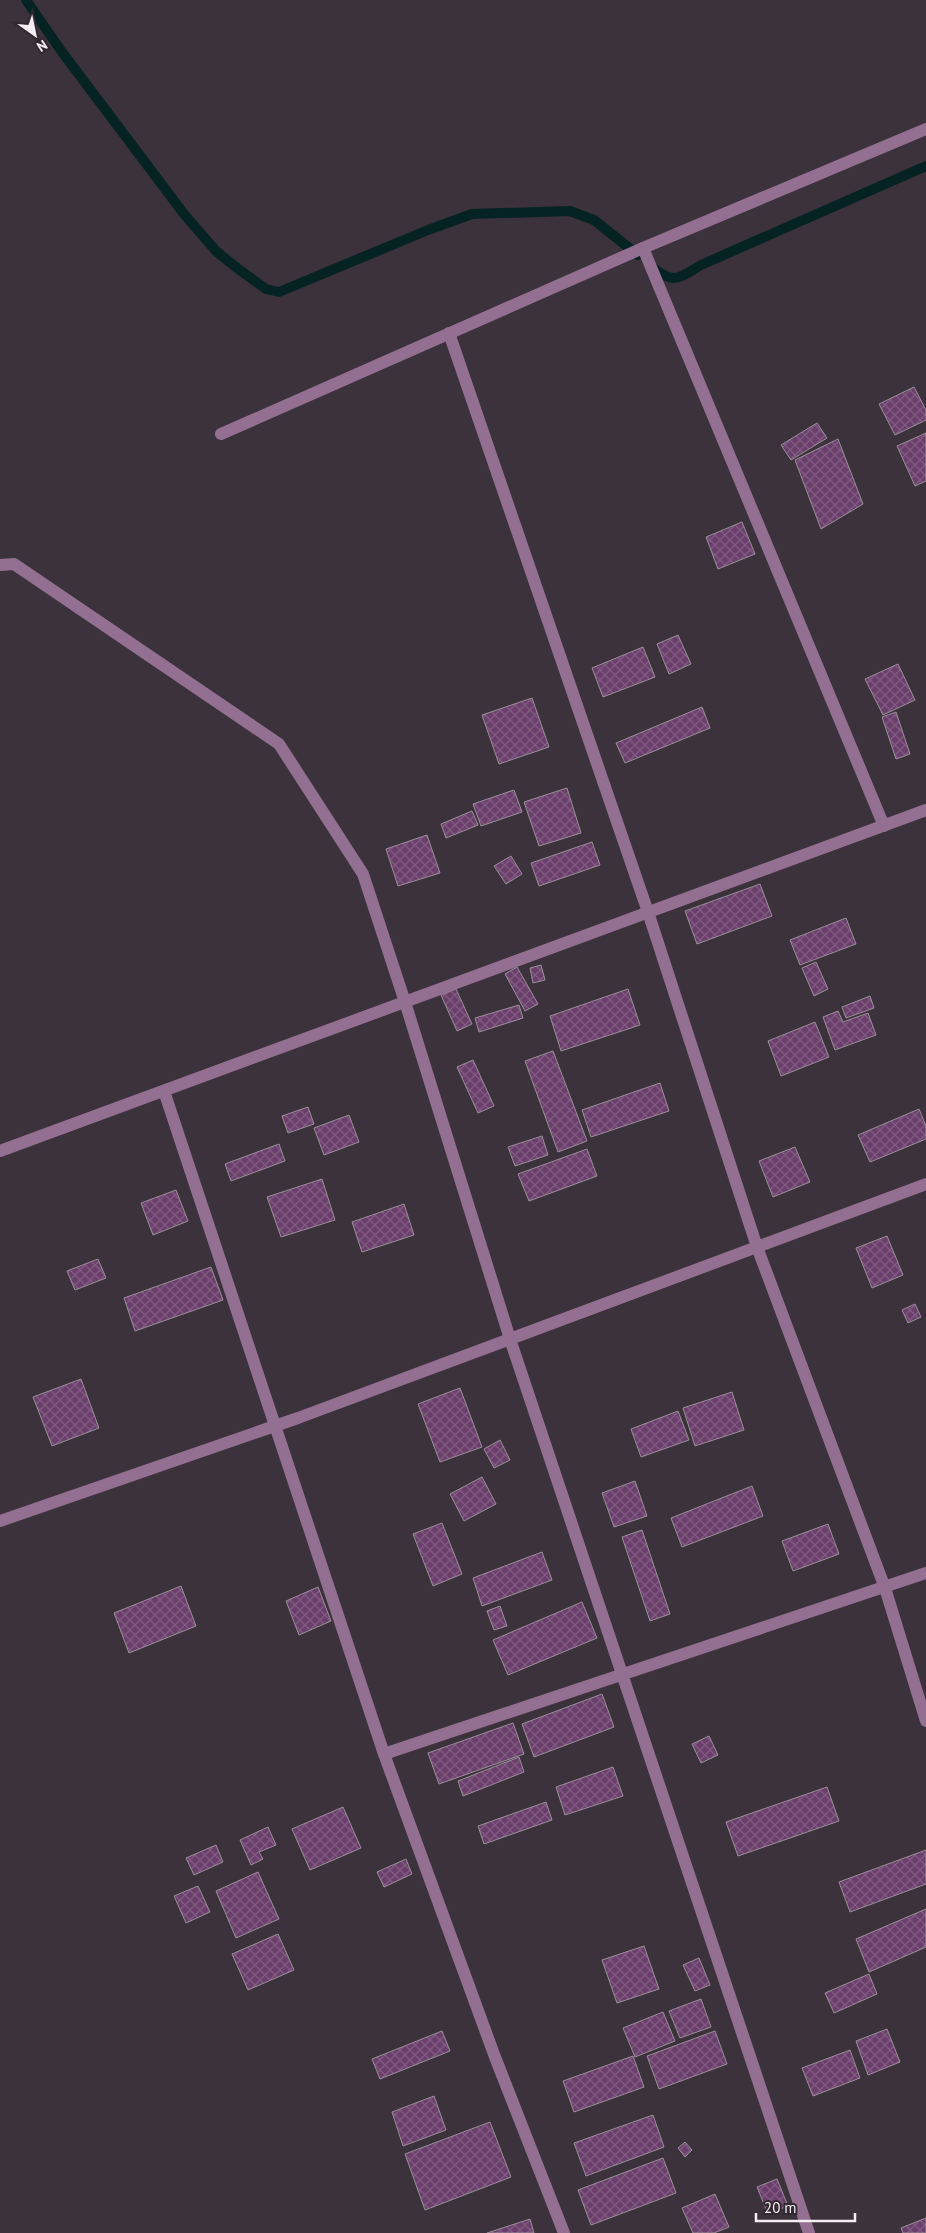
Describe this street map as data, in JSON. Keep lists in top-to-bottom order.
{
  "scale_bar": "20 m",
  "north": "bottom right"
}
